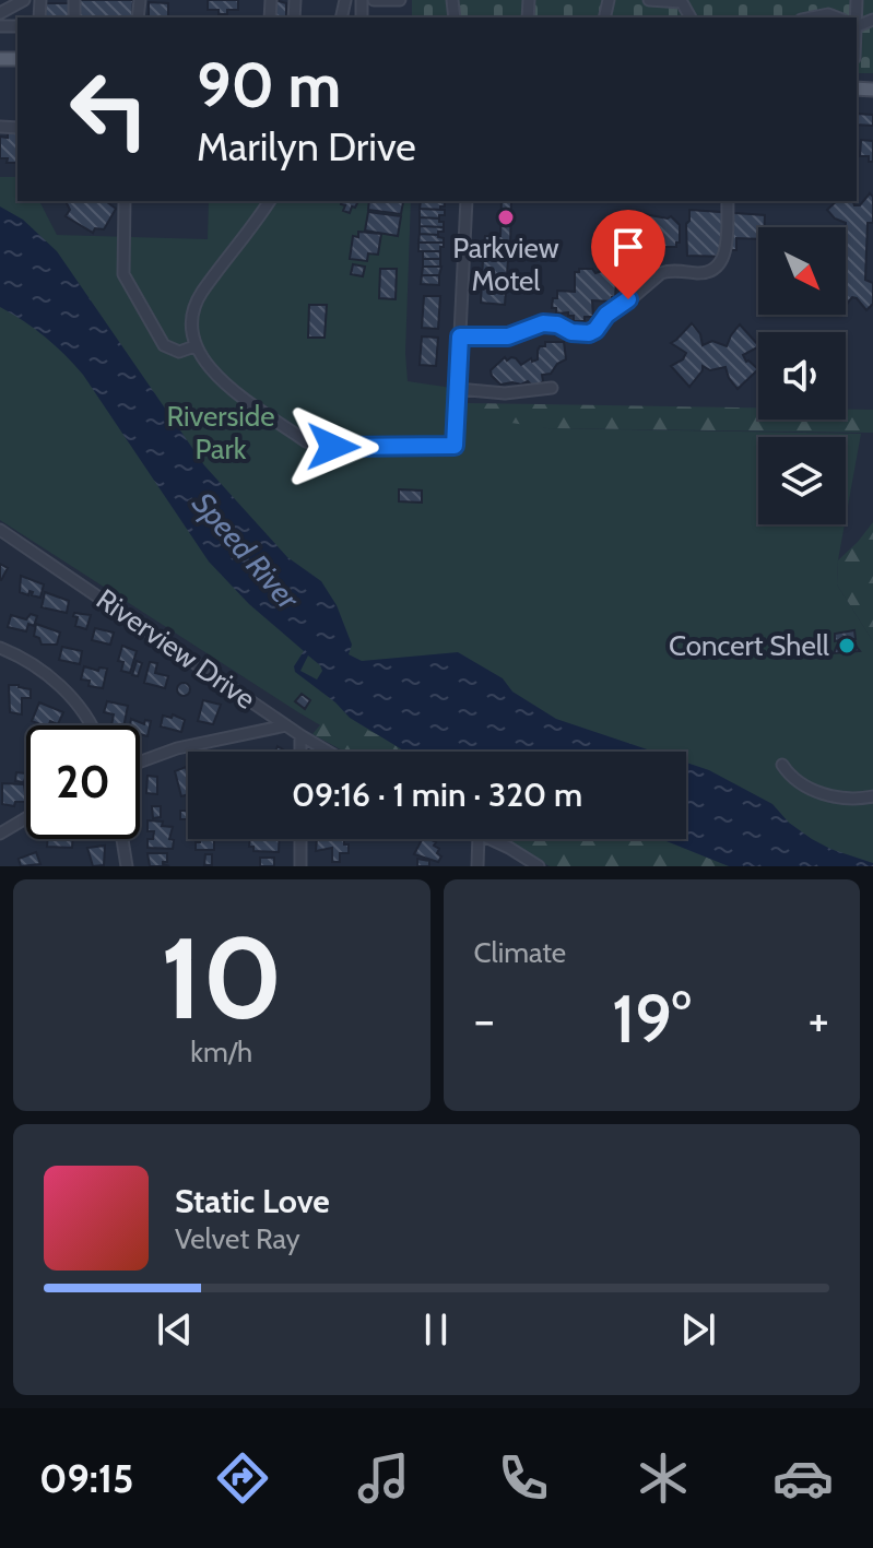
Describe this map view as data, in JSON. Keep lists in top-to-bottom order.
{
  "streets": {
    "street": ["Riverview Drive"]
  },
  "water": ["Speed River"],
  "parks": ["Riverside Park"],
  "places": ["Parkview Motel", "Concert Shell"],
  "north": "bottom right",
  "page": {
    "turn": ["90 m", "Marilyn Drive"],
    "limit": "20",
    "trip": "09:16 · 1 min · 320 m",
    "tile": [
      ["10", "km/h"],
      "Climate"
    ],
    "heat": ["−", "19°", "+"],
    "song": ["Static Love", "Velvet Ray"],
    "tabs": "09:15"
  }
}
